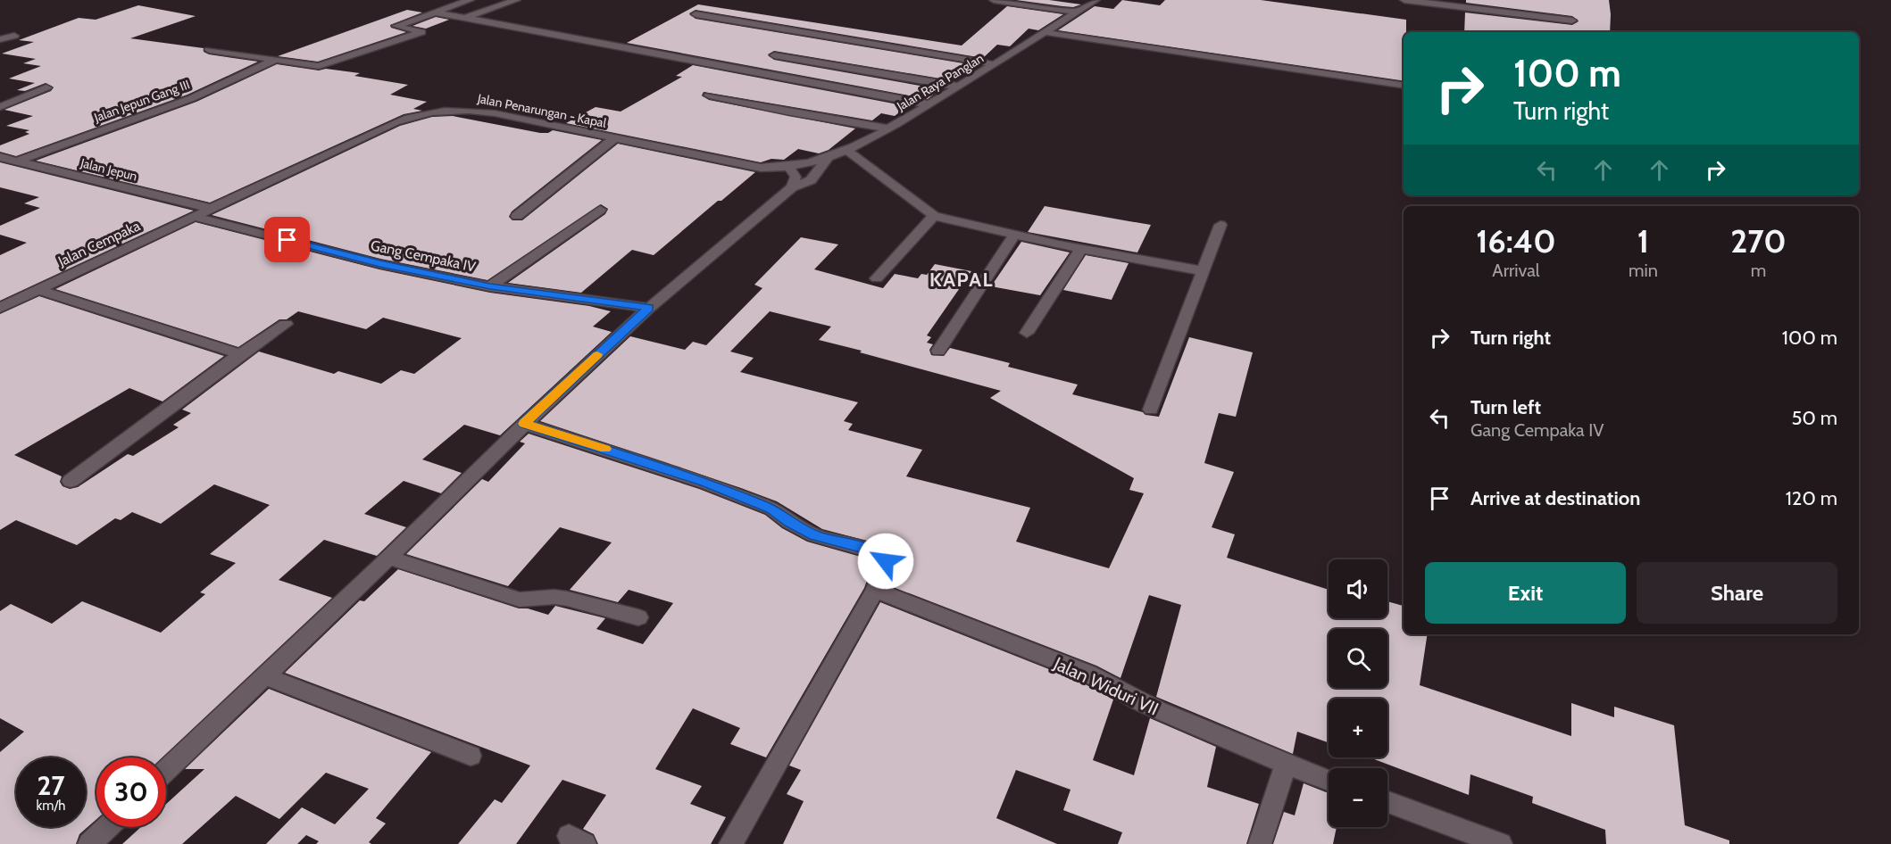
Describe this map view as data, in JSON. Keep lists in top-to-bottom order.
{
  "streets": {
    "street": [
      "Jalan Raya Panglan",
      "Jalan Jepun Gang III",
      "Jalan Penarungan - Kapal",
      "Jalan Jepun",
      "Jalan Cempaka",
      "Gang Cempaka IV",
      "Jalan Widuri VII"
    ]
  },
  "crossings": [
    ["Jalan Raya Panglan", "Jalan Penarungan - Kapal"],
    ["Jalan Jepun Gang III", "Jalan Jepun"],
    ["Jalan Penarungan - Kapal", "Jalan Jepun"],
    ["Jalan Penarungan - Kapal", "Jalan Cempaka"],
    ["Jalan Jepun", "Jalan Cempaka"],
    ["Jalan Cempaka", "Gang Cempaka IV"]
  ],
  "districts": ["KAPAL"],
  "page": {
    "turn": ["100 m", "Turn right"],
    "eta": [
      "16:40",
      "Arrival",
      "1",
      "min",
      "270",
      "m"
    ],
    "list": [
      {
        "name": "Turn right",
        "value": "100 m"
      },
      {
        "name": "Turn left",
        "note": "Gang Cempaka IV",
        "value": "50 m"
      },
      {
        "name": "Arrive at destination",
        "value": "120 m"
      }
    ],
    "buttons": ["Exit", "Share"],
    "map_buttons": ["+", "−"],
    "speed": "27 km/h",
    "limit": "30"
  }
}
